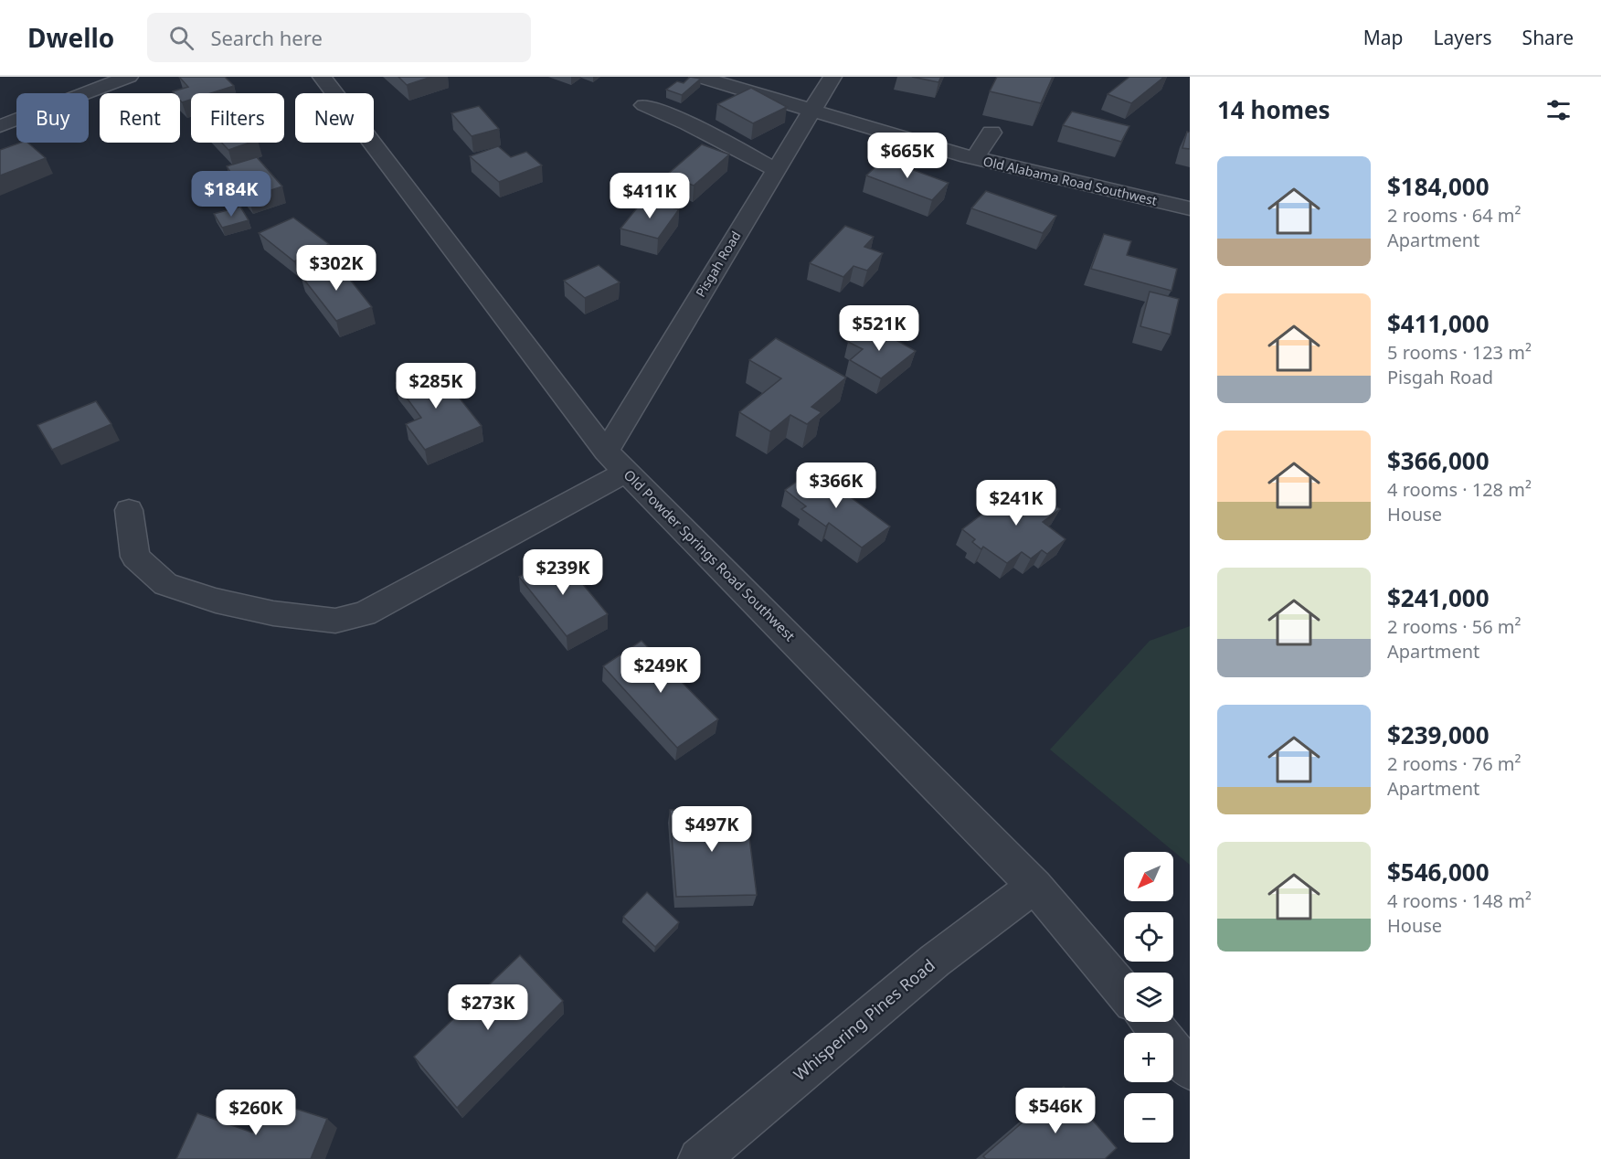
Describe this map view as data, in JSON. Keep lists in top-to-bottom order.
{
  "streets": {
    "street": [
      "Old Alabama Road Southwest",
      "Pisgah Road",
      "Old Powder Springs Road Southwest",
      "Whispering Pines Road"
    ]
  },
  "crossings": [
    ["Old Alabama Road Southwest", "Pisgah Road"],
    ["Pisgah Road", "Old Powder Springs Road Southwest"],
    ["Old Powder Springs Road Southwest", "Whispering Pines Road"]
  ],
  "north": "bottom left",
  "page": {
    "header": "Dwello",
    "search": "Search here",
    "nav": ["Map", "Layers", "Share"],
    "heading": "14 homes",
    "chip": [
      "Buy",
      "Rent",
      "Filters",
      "New"
    ],
    "price": [
      "$665K",
      "$184K",
      "$411K",
      "$302K",
      "$521K",
      "$285K",
      "$366K",
      "$241K",
      "$239K",
      "$249K",
      "$497K",
      "$273K",
      "$546K",
      "$260K"
    ],
    "list": [
      {
        "name": "$184,000",
        "note": "2 rooms · 64 m² · Apartment"
      },
      {
        "name": "$411,000",
        "note": "5 rooms · 123 m² · Pisgah Road"
      },
      {
        "name": "$366,000",
        "note": "4 rooms · 128 m² · House"
      },
      {
        "name": "$241,000",
        "note": "2 rooms · 56 m² · Apartment"
      },
      {
        "name": "$239,000",
        "note": "2 rooms · 76 m² · Apartment"
      },
      {
        "name": "$546,000",
        "note": "4 rooms · 148 m² · House"
      }
    ],
    "map_buttons": ["+", "−"]
  }
}
